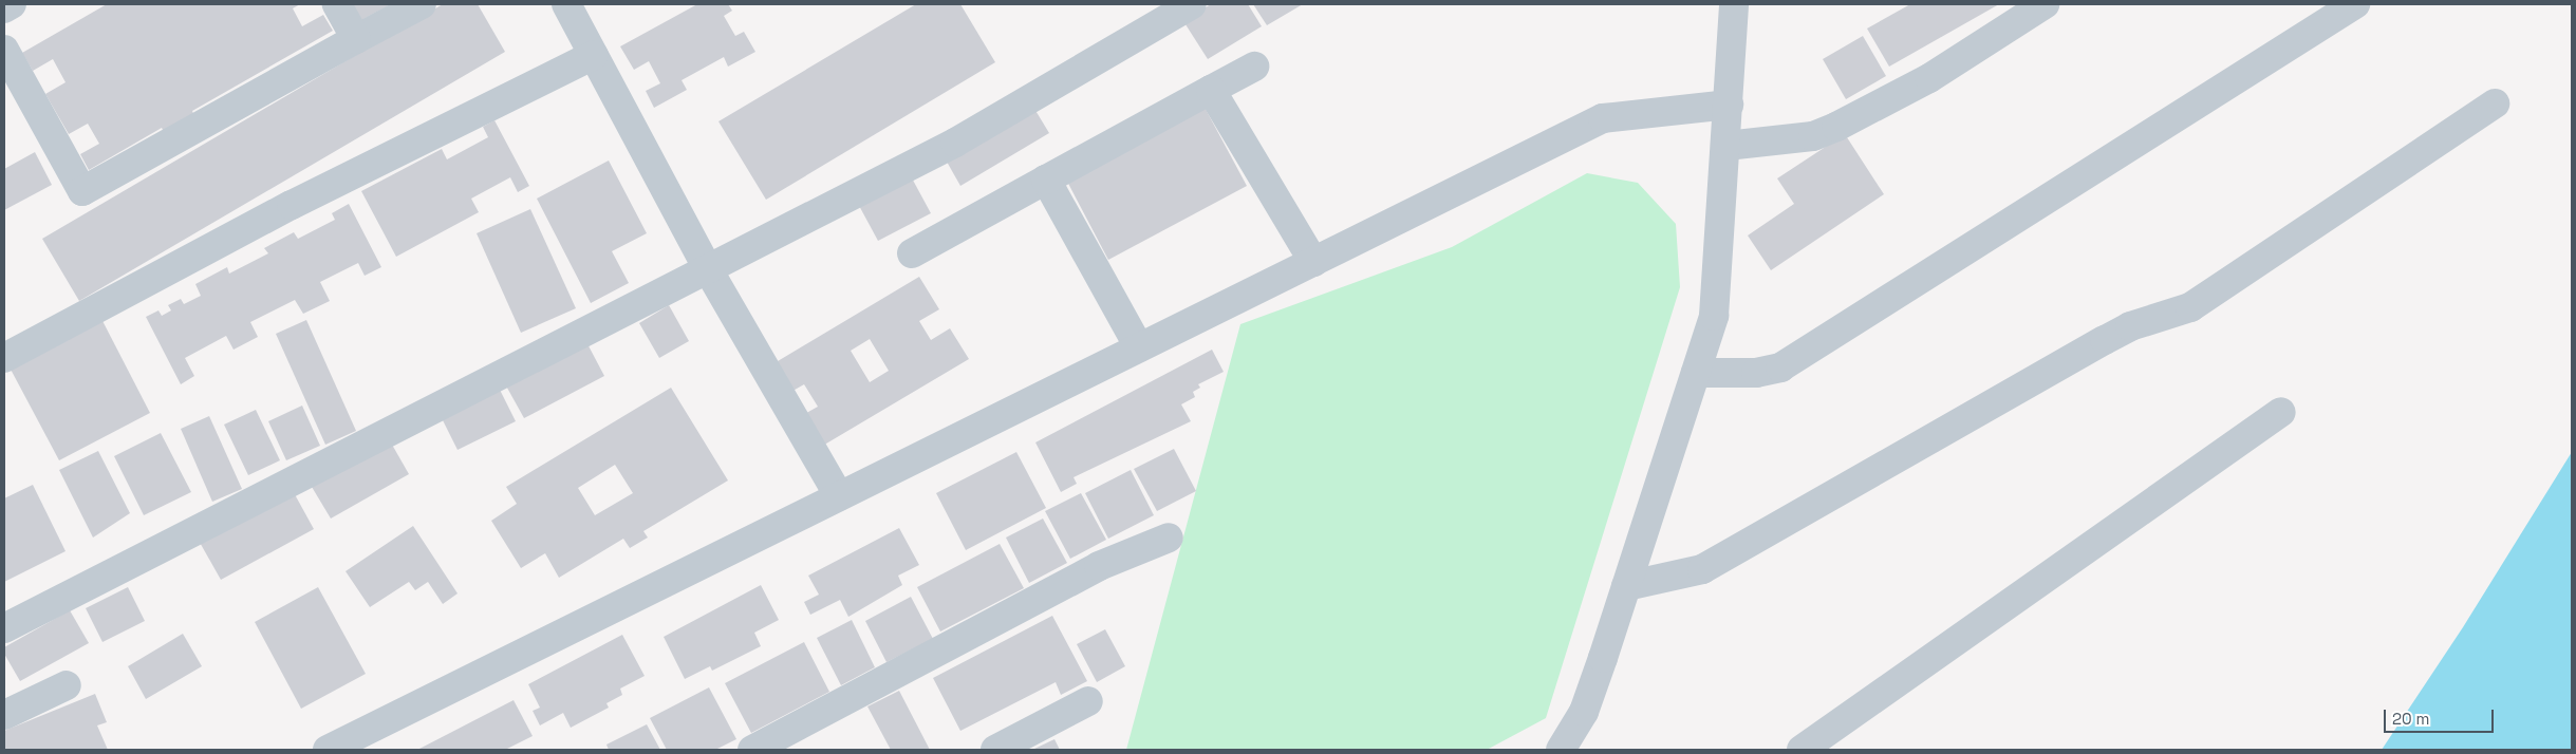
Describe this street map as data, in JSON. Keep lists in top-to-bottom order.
{
  "scale_bar": "20 m"
}
